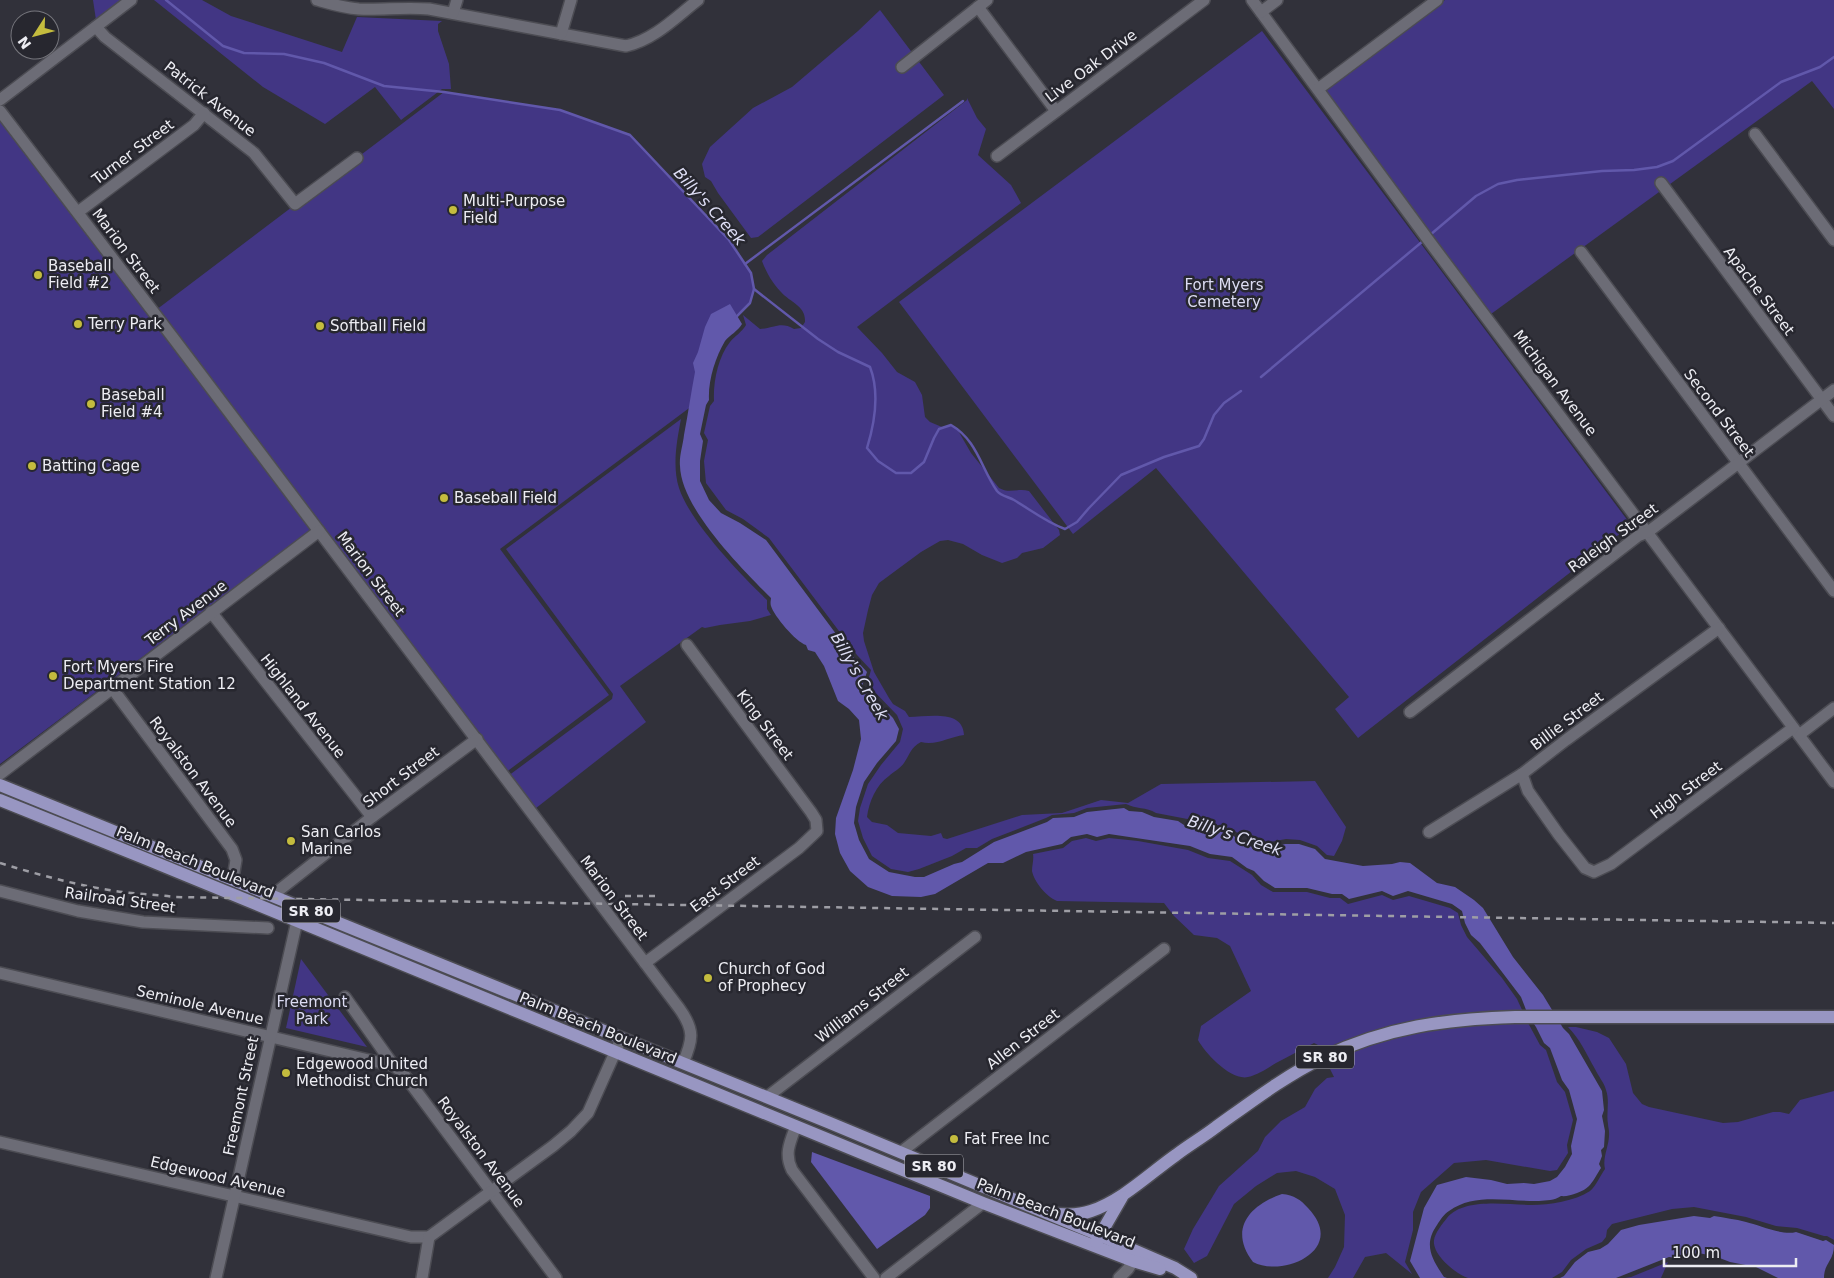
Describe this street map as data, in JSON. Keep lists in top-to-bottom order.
{
  "streets": {
    "main road": ["Palm Beach Boulevard", "SR 80"],
    "street": [
      "Live Oak Drive",
      "Patrick Avenue",
      "Turner Street",
      "Marion Street",
      "Apache Street",
      "Michigan Avenue",
      "Second Street",
      "Raleigh Street",
      "Terry Avenue",
      "Highland Avenue",
      "Billie Street",
      "King Street",
      "Royalston Avenue",
      "Short Street",
      "High Street",
      "East Street",
      "Railroad Street",
      "Seminole Avenue",
      "Williams Street",
      "Allen Street",
      "Freemont Street",
      "Edgewood Avenue"
    ]
  },
  "crossings": [
    ["Patrick Avenue", "Turner Street"],
    ["Turner Street", "Marion Street"],
    ["Marion Street", "Terry Avenue"],
    ["Marion Street", "Short Street"],
    ["Marion Street", "Palm Beach Boulevard"],
    ["Marion Street", "East Street"],
    ["Apache Street", "Raleigh Street"],
    ["Michigan Avenue", "Raleigh Street"],
    ["Michigan Avenue", "Billie Street"],
    ["Michigan Avenue", "High Street"],
    ["Second Street", "Raleigh Street"],
    ["Terry Avenue", "Highland Avenue"],
    ["Terry Avenue", "Royalston Avenue"],
    ["Highland Avenue", "Short Street"],
    ["Billie Street", "High Street"],
    ["King Street", "East Street"],
    ["Royalston Avenue", "Palm Beach Boulevard"],
    ["Royalston Avenue", "Seminole Avenue"],
    ["Short Street", "Palm Beach Boulevard"],
    ["Palm Beach Boulevard", "SR 80"],
    ["Palm Beach Boulevard", "Williams Street"],
    ["Palm Beach Boulevard", "Allen Street"],
    ["Palm Beach Boulevard", "Freemont Street"],
    ["Seminole Avenue", "Freemont Street"],
    ["Freemont Street", "Edgewood Avenue"]
  ],
  "water": ["Billy's Creek"],
  "parks": ["Fort Myers Cemetery", "Freemont Park"],
  "places": [
    "Multi-Purpose Field",
    "Baseball Field #2",
    "Terry Park",
    "Softball Field",
    "Baseball Field #4",
    "Batting Cage",
    "Baseball Field",
    "Fort Myers Fire Department Station 12",
    "San Carlos Marine",
    "Church of God of Prophecy",
    "Edgewood United Methodist Church",
    "Fat Free Inc"
  ],
  "scale_bar": "100 m",
  "north": "bottom left"
}
